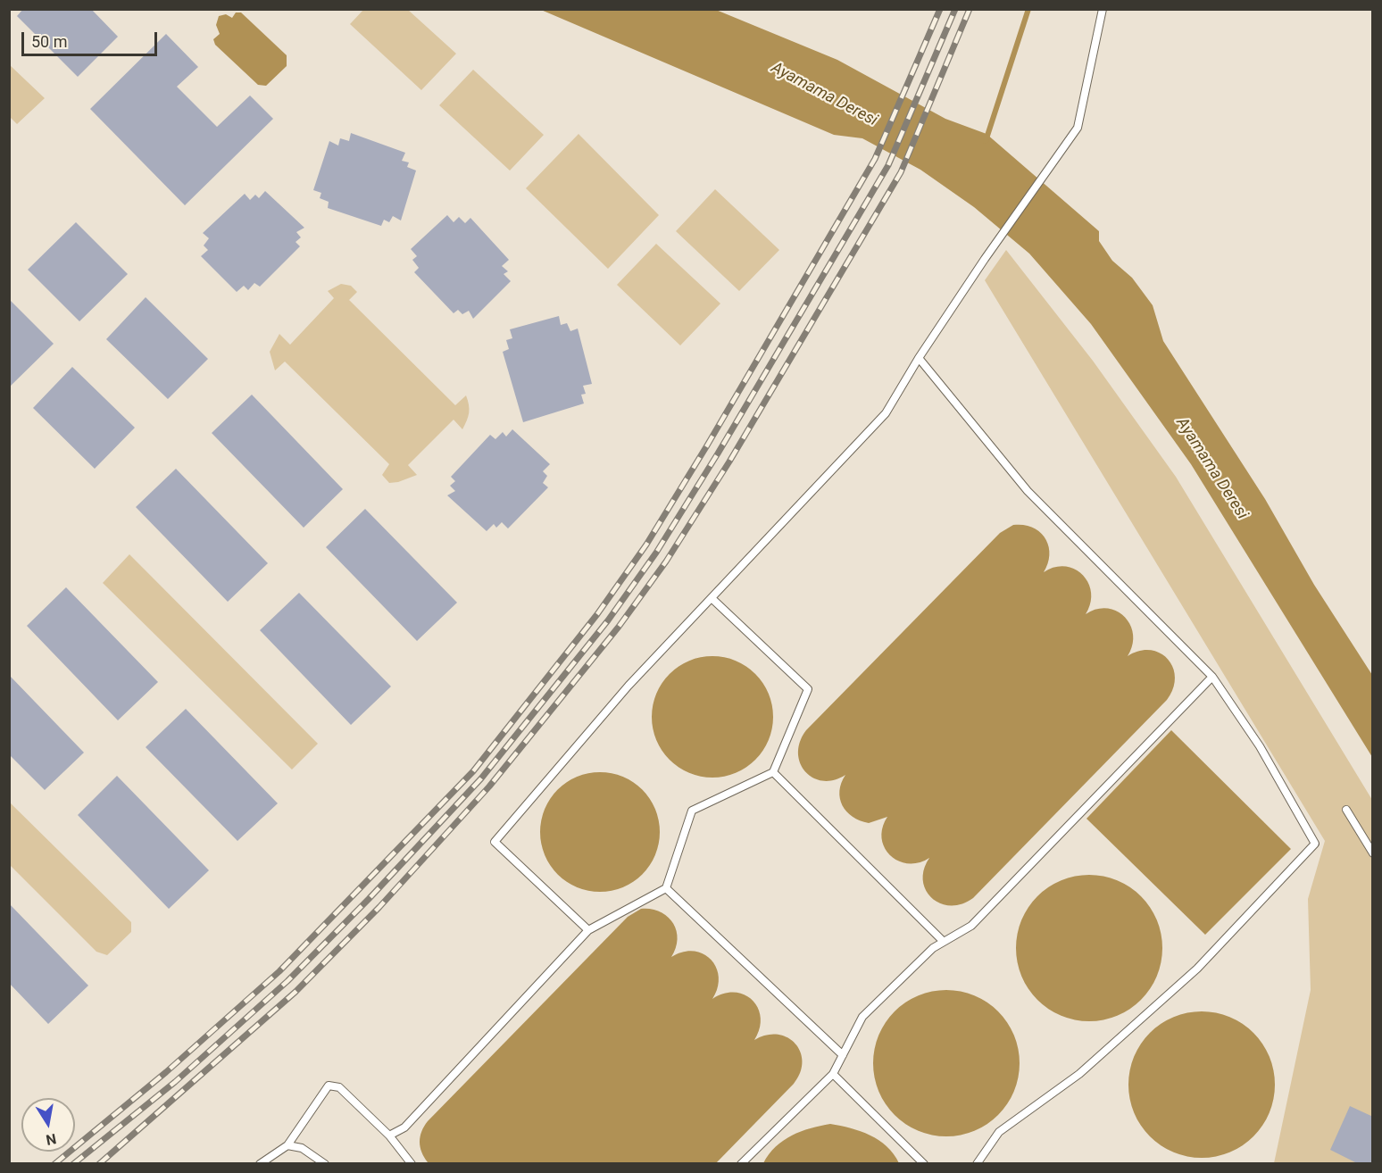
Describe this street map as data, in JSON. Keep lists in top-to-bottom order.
{
  "water": ["Ayamama Deresi"],
  "scale_bar": "50 m",
  "north": "bottom"
}
